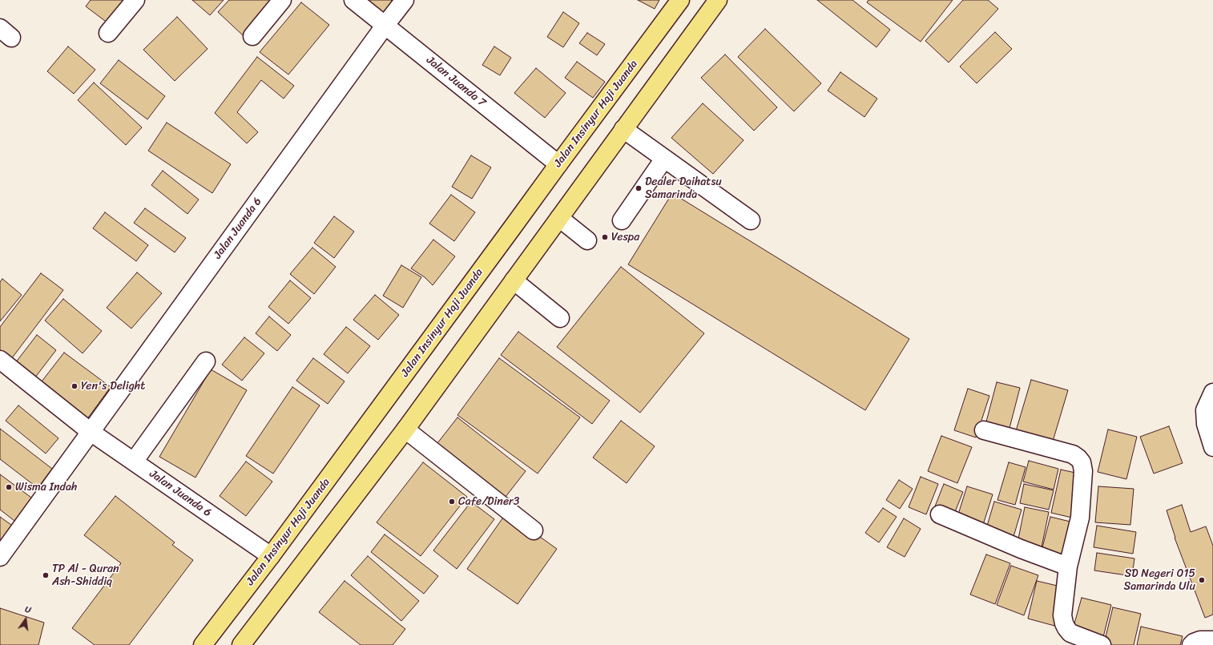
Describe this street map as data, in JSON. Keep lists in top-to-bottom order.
{
  "streets": {
    "highway": ["Jalan Insinyur Haji Juanda"],
    "street": ["Jalan Juanda 7", "Jalan Juanda 6"]
  },
  "crossings": [
    ["Jalan Juanda 7", "Jalan Insinyur Haji Juanda"],
    ["Jalan Juanda 7", "Jalan Juanda 6"],
    ["Jalan Insinyur Haji Juanda", "Jalan Juanda 6"]
  ],
  "places": [
    "Dealer Daihatsu Samarinda",
    "Vespa",
    "Yen's Delight",
    "Wisma Indah",
    "Cafe/Diner3",
    "TP Al - Quran Ash-Shiddiq",
    "SD Negeri 015 Samarinda Ulu"
  ],
  "north": "top"
}
